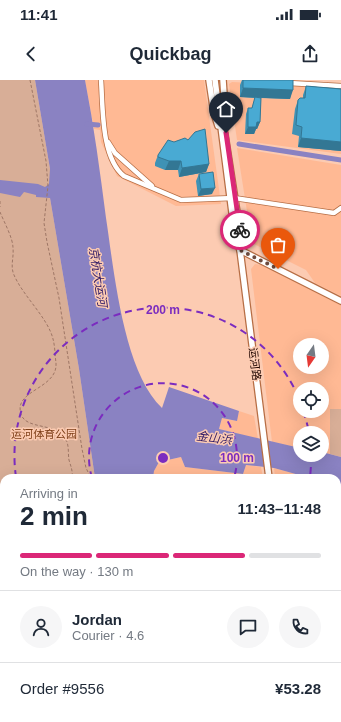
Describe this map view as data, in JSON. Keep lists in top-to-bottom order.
{
  "streets": {
    "street": ["运河路"]
  },
  "water": ["京杭大运河", "金山浜"],
  "parks": ["运河体育公园"],
  "north": "bottom",
  "page": {
    "status": "11:41",
    "header": "Quickbag",
    "heading": ["2 min", "Arriving in", "11:43–11:48"],
    "panel": [
      "Jordan",
      "Courier · 4.6",
      "Order #9556",
      "¥53.28"
    ],
    "bar": "On the way · 130 m"
  },
  "rings": ["200 m", "100 m"]
}
